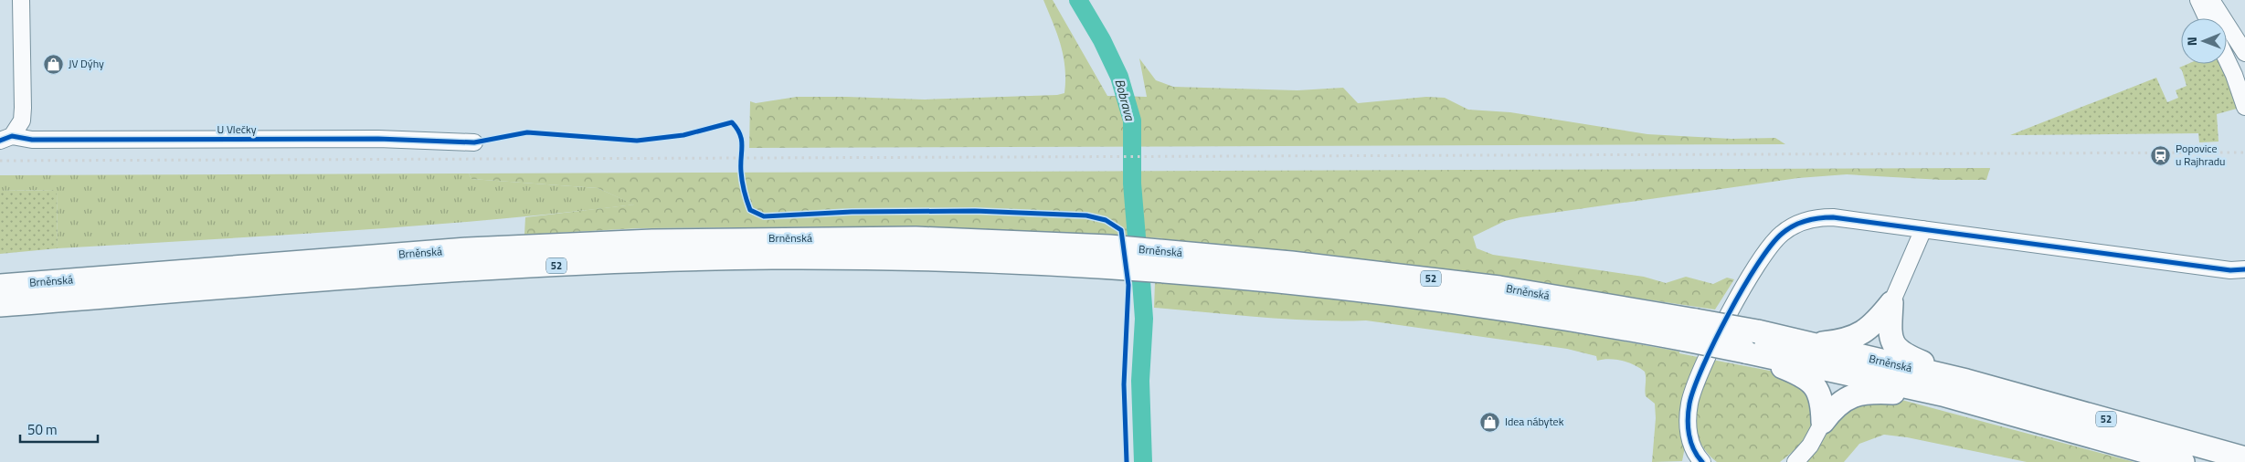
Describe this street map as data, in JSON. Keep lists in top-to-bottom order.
{
  "streets": {
    "highway": ["Brněnská", "52"],
    "street": ["U Vlečky"]
  },
  "water": ["Bobrava"],
  "places": {
    "shop": ["JV Dýhy", "Idea nábytek"],
    "station": ["Popovice u Rajhradu"]
  },
  "scale_bar": "50 m",
  "north": "left"
}
